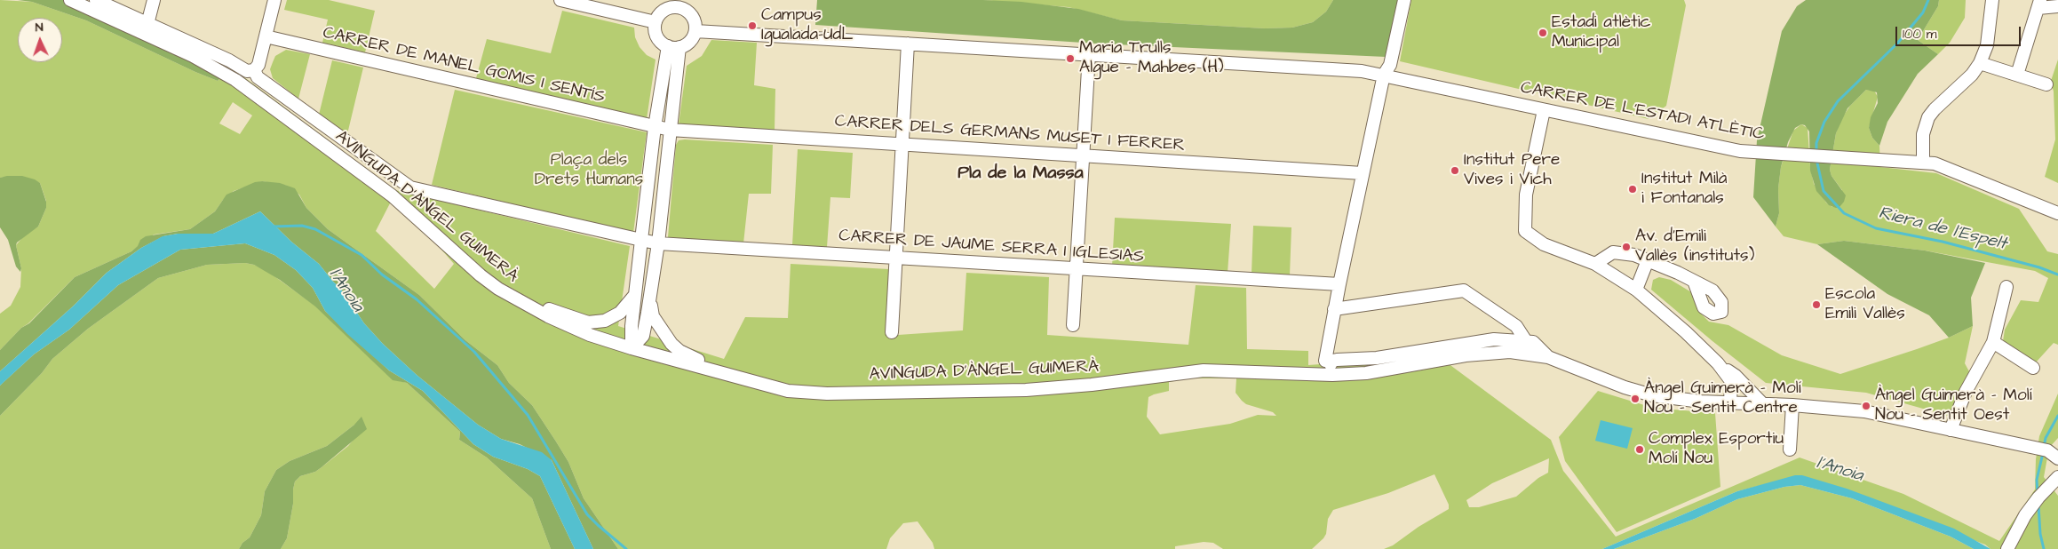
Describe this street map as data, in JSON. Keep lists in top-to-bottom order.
{
  "streets": {
    "street": [
      "CARRER DE MANEL GOMIS I SENTÍS",
      "CARRER DE L'ESTADI ATLÈTIC",
      "CARRER DELS GERMANS MUSET I FERRER",
      "AVINGUDA D'ÀNGEL GUIMERÀ",
      "CARRER DE JAUME SERRA I IGLESIAS"
    ]
  },
  "crossings": [
    ["CARRER DE MANEL GOMIS I SENTÍS", "CARRER DELS GERMANS MUSET I FERRER"]
  ],
  "districts": ["Pla de la Massa"],
  "water": ["Riera de l'Espelt", "l'Anoia"],
  "parks": ["Plaça dels Drets Humans"],
  "places": [
    "Campus Igualada-UdL",
    "Estadi atlètic Municipal",
    "Maria Trulls Algue - Mahbes (H)",
    "Institut Pere Vives i Vich",
    "Institut Milà i Fontanals",
    "Av. d'Emili Vallès (instituts)",
    "Escola Emili Vallès",
    "Àngel Guimerà - Molí Nou - Sentit Centre",
    "Àngel Guimerà - Molí Nou - Sentit Oest",
    "Complex Esportiu Molí Nou"
  ],
  "scale_bar": "100 m",
  "north": "top"
}
